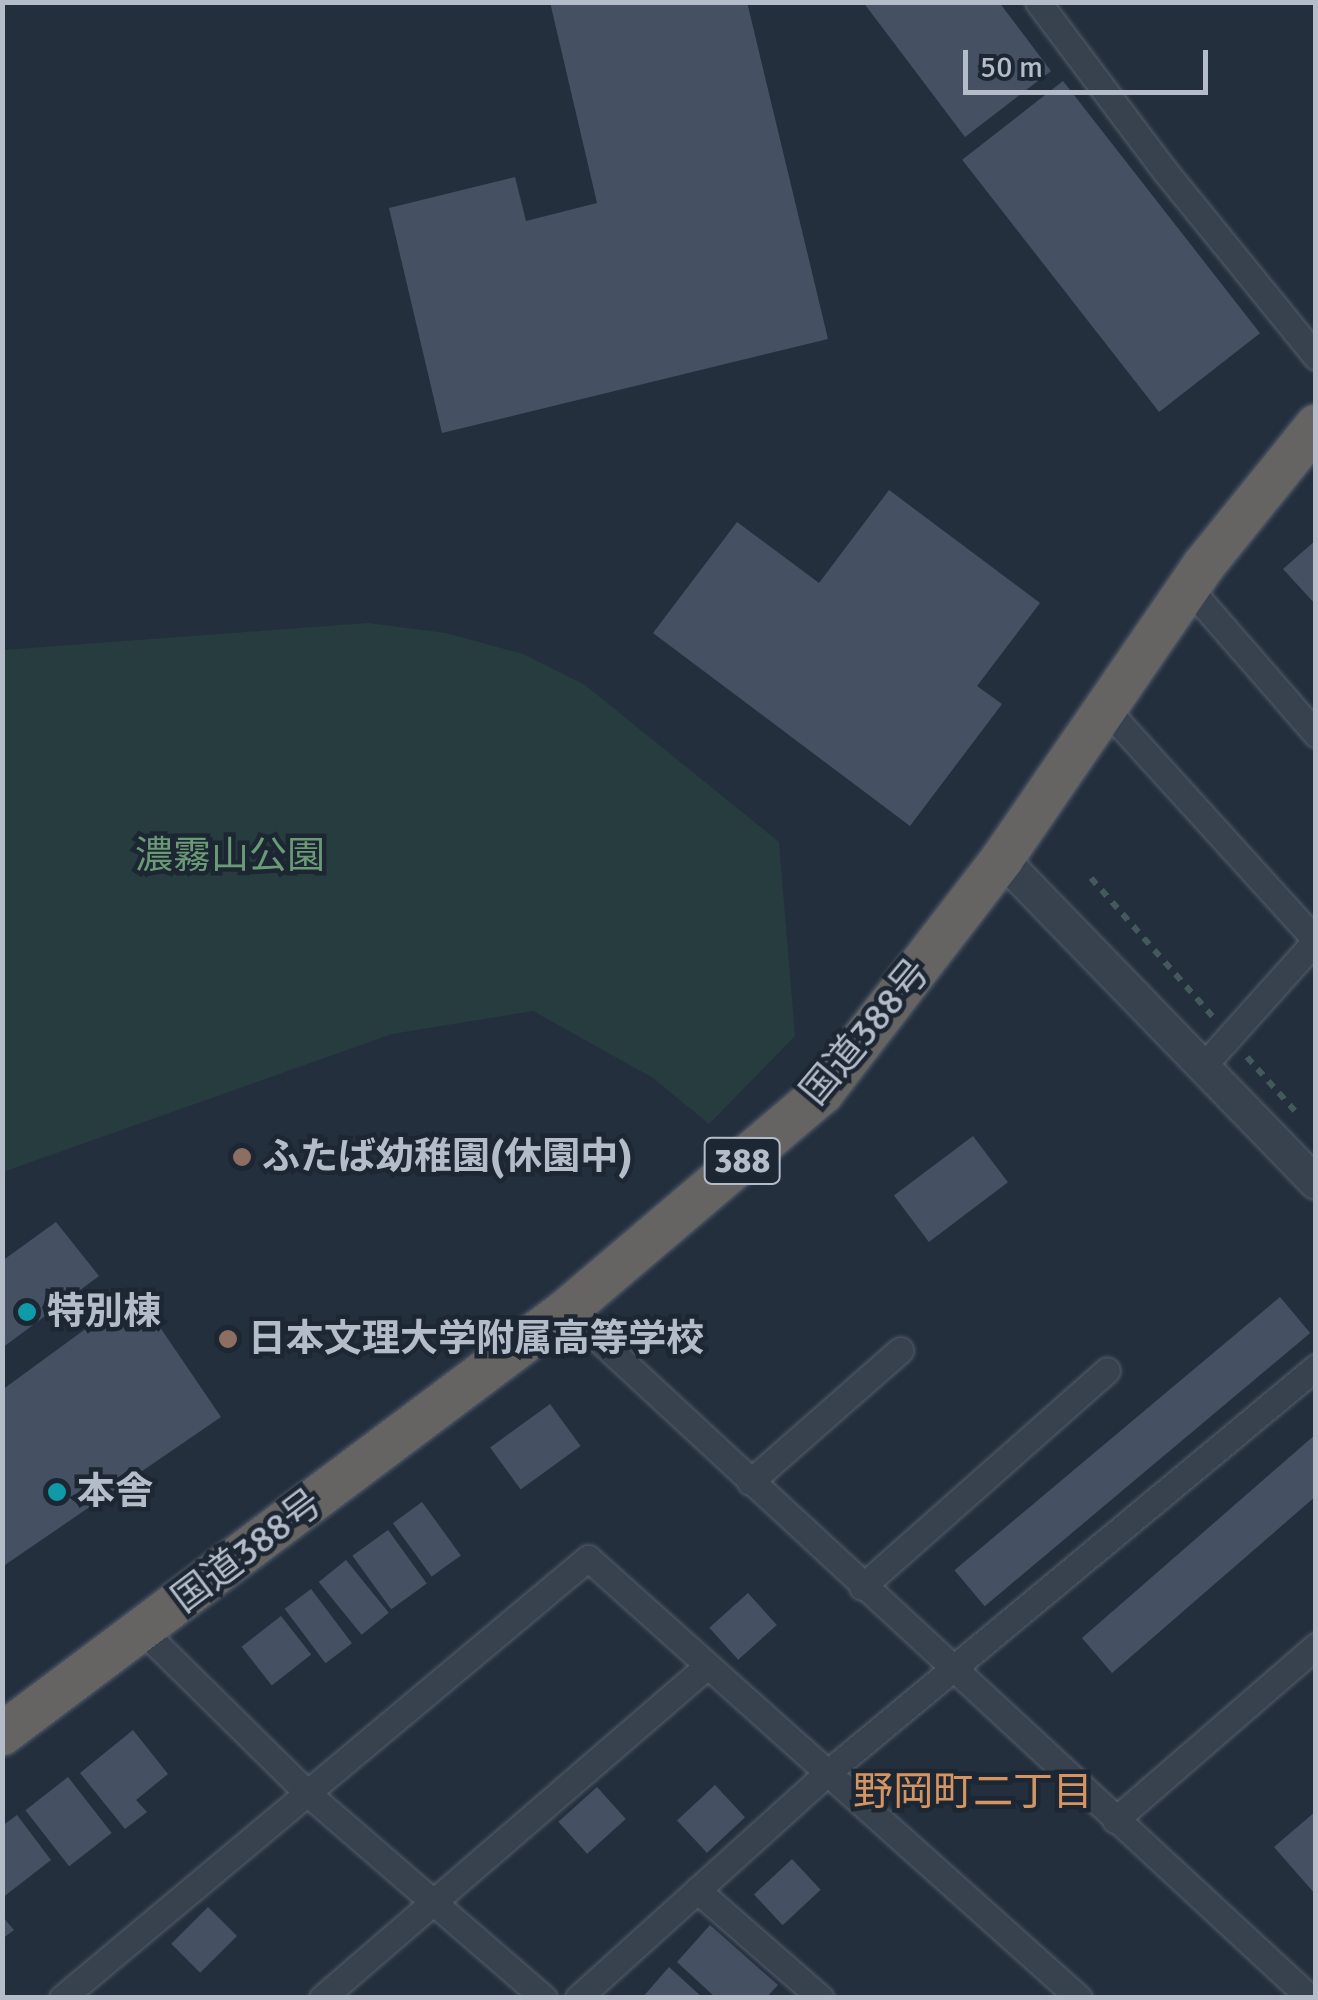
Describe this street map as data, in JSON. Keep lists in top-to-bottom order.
{
  "streets": {
    "highway": ["国道388号", "388"]
  },
  "districts": ["野岡町二丁目"],
  "parks": ["濃霧山公園"],
  "places": [
    "ふたば幼稚園(休園中)",
    "特別棟",
    "日本文理大学附属高等学校",
    "本舎"
  ],
  "scale_bar": "50 m"
}
